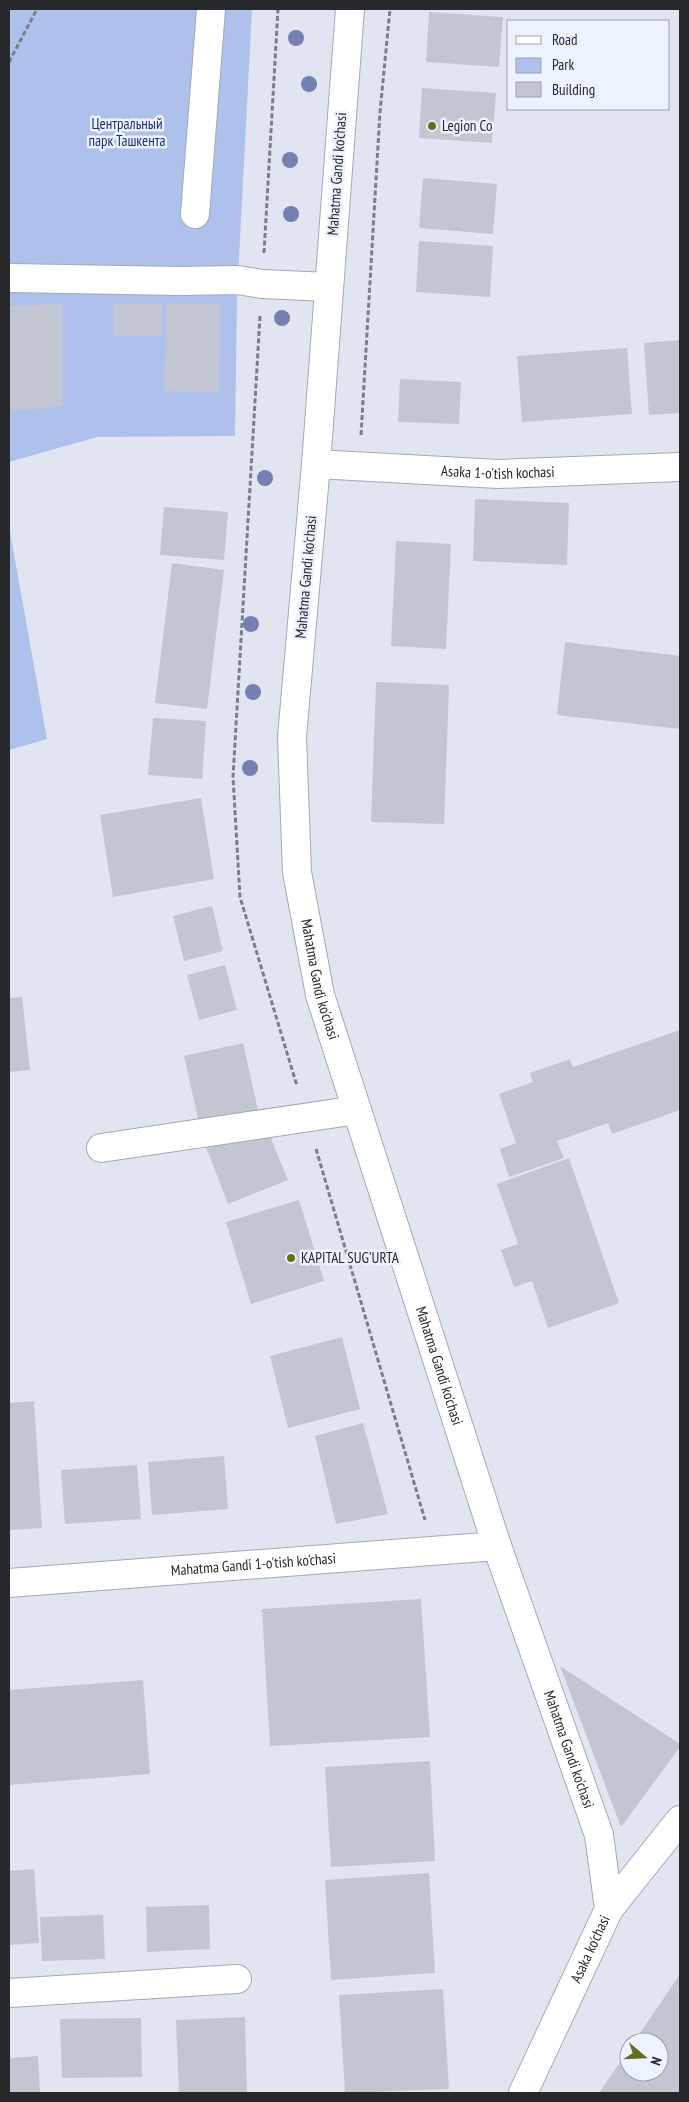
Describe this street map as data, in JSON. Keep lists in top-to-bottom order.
{
  "streets": {
    "street": [
      "Mahatma Gandi ko'chasi",
      "Asaka 1-o'tish kochasi",
      "Mahatma Gandi 1-o'tish ko'chasi",
      "Asaka ko'chasi"
    ]
  },
  "crossings": [
    ["Mahatma Gandi ko'chasi", "Asaka 1-o'tish kochasi"],
    ["Mahatma Gandi ko'chasi", "Mahatma Gandi 1-o'tish ko'chasi"],
    ["Mahatma Gandi ko'chasi", "Asaka ko'chasi"]
  ],
  "parks": ["Центральный парк Ташкента"],
  "places": ["Legion Co", "KAPITAL SUG'URTA"],
  "legend": ["Road", "Park", "Building"],
  "north": "right"
}
